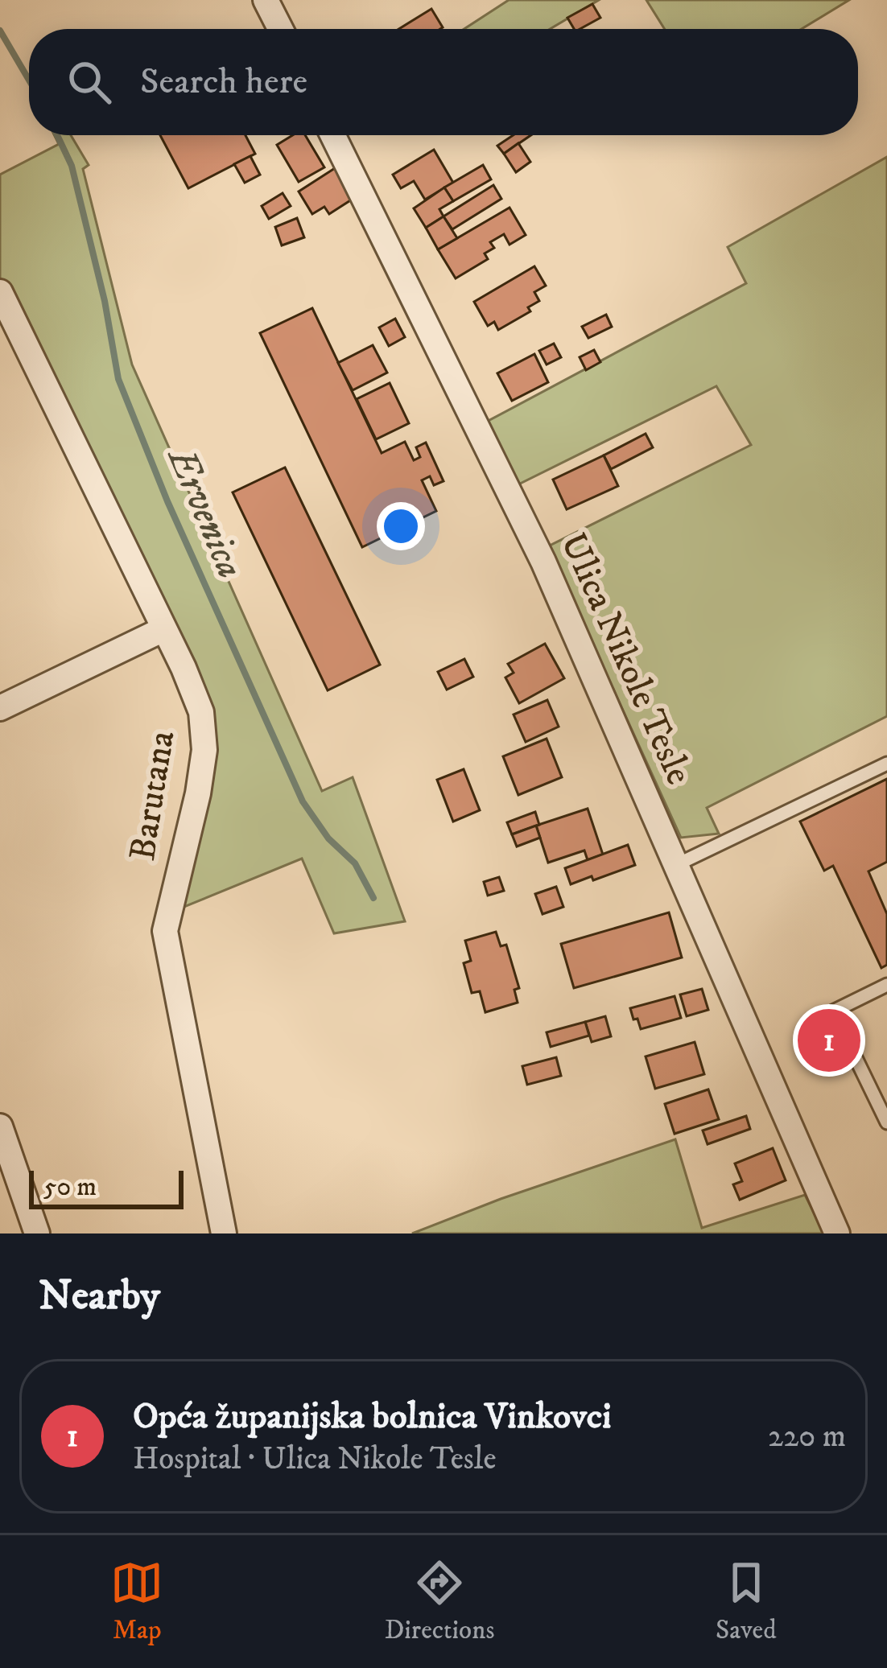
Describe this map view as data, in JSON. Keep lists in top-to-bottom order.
{
  "streets": {
    "street": ["Ulica Nikole Tesle", "Barutana"]
  },
  "water": ["Ervenica"],
  "scale_bar": "50 m",
  "page": {
    "search": "Search here",
    "pins": "1",
    "scale": "50 m",
    "heading": "Nearby",
    "list": [
      {
        "mark": "1",
        "name": "Opća županijska bolnica Vinkovci",
        "note": "Hospital · Ulica Nikole Tesle",
        "value": "220 m"
      }
    ],
    "nav": ["Map", "Directions", "Saved"]
  }
}
